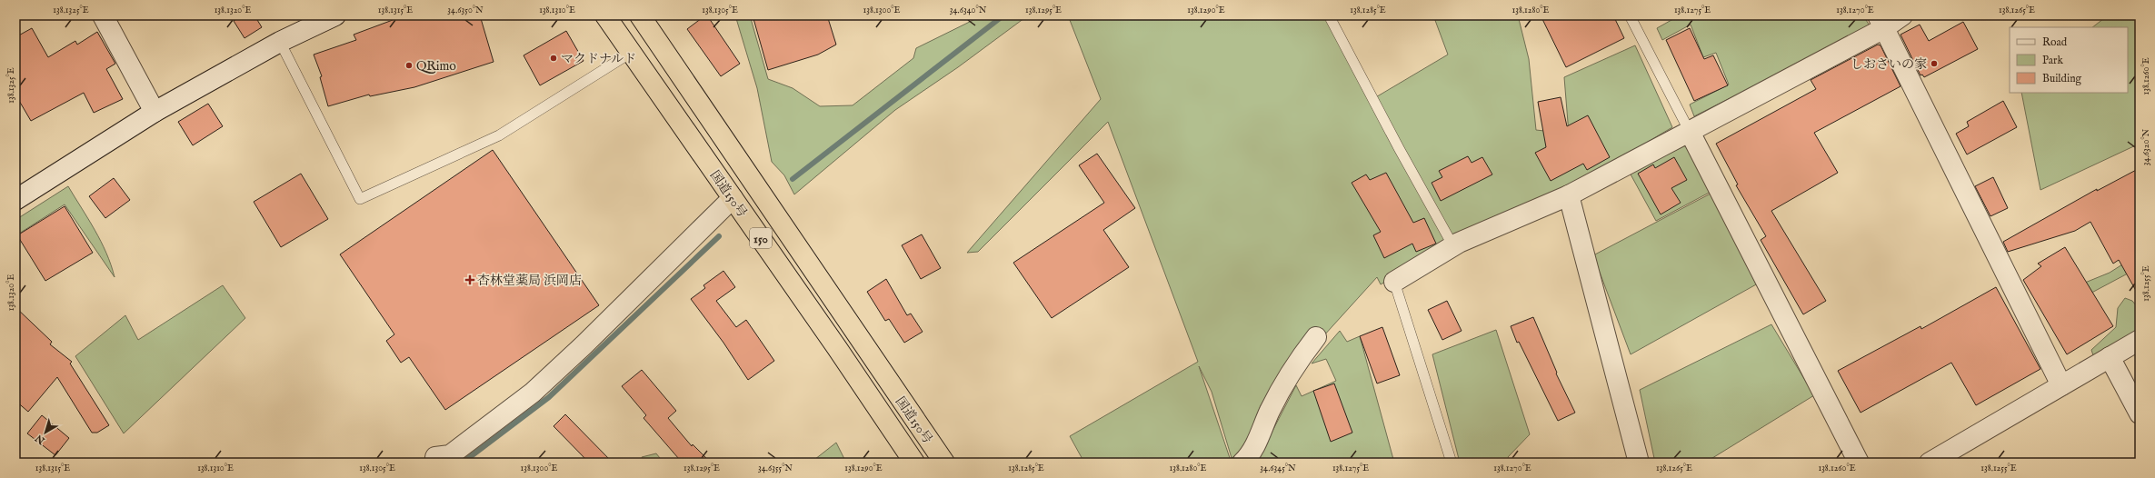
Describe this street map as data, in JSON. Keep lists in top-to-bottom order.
{
  "streets": {
    "highway": ["国道150号", "150"]
  },
  "places": {
    "other": ["マクドナルド", "しおさいの家", "QRimo"],
    "health": ["杏林堂薬局 浜岡店"]
  },
  "legend": ["Road", "Park", "Building"],
  "north": "bottom left",
  "coordinates": [
    "138.1325°E",
    "138.1320°E",
    "138.1315°E",
    "34.6350°N",
    "138.1310°E",
    "138.1305°E",
    "138.1300°E",
    "34.6340°N",
    "138.1295°E",
    "138.1290°E",
    "138.1285°E",
    "138.1280°E",
    "138.1275°E",
    "138.1270°E",
    "138.1265°E",
    "138.1260°E",
    "34.6320°N",
    "138.1255°E",
    "34.6355°N",
    "34.6345°N"
  ]
}
